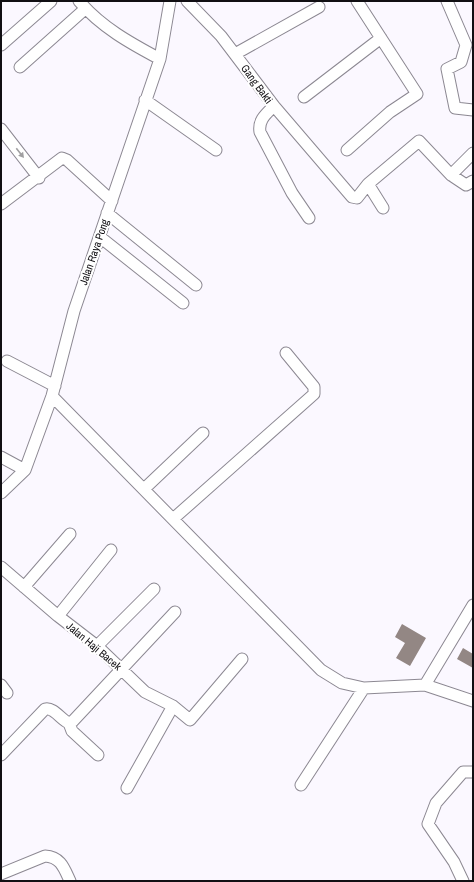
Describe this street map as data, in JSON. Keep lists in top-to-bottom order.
{
  "streets": {
    "street": ["Gang Bakti", "Jalan Raya Pong", "Jalan Haji Bacek"]
  }
}
